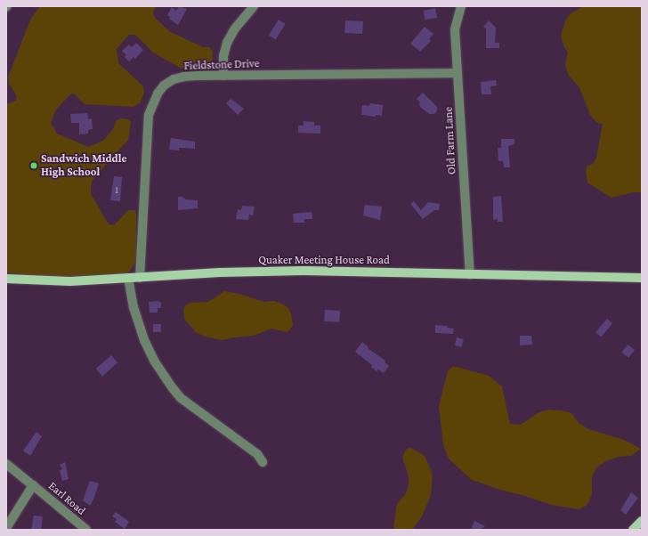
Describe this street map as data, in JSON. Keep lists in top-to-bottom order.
{
  "streets": {
    "main road": ["Quaker Meeting House Road"],
    "street": ["Fieldstone Drive", "Old Farm Lane", "Earl Road"]
  },
  "crossings": [
    ["Fieldstone Drive", "Old Farm Lane"],
    ["Fieldstone Drive", "Quaker Meeting House Road"],
    ["Old Farm Lane", "Quaker Meeting House Road"]
  ],
  "places": ["Sandwich Middle High School"],
  "house_numbers": ["1"]
}
